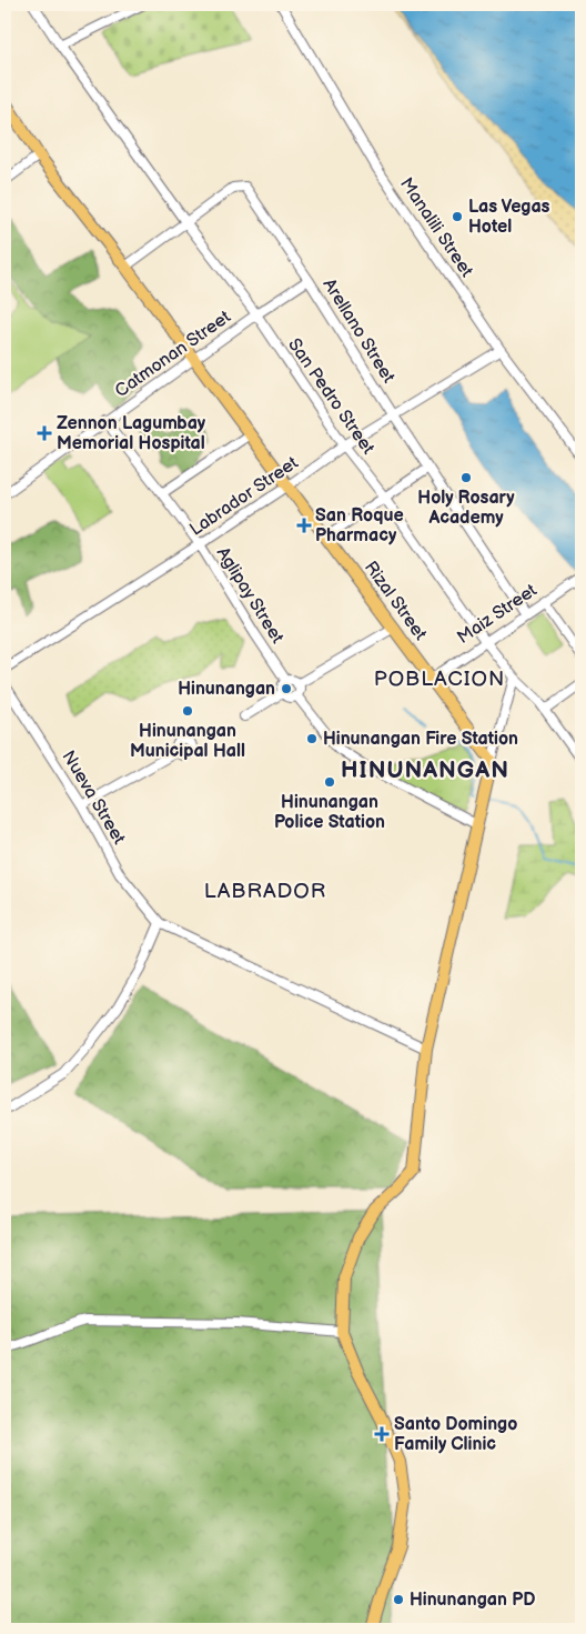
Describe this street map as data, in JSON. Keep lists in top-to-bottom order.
{
  "streets": {
    "main road": ["Rizal Street"],
    "street": [
      "Manalili Street",
      "Arellano Street",
      "Catmonan Street",
      "San Pedro Street",
      "Labrador Street",
      "Aglipay Street",
      "Maiz Street",
      "Nueva Street"
    ]
  },
  "crossings": [
    ["Manalili Street", "Labrador Street"],
    ["Arellano Street", "Catmonan Street"],
    ["Arellano Street", "San Pedro Street"],
    ["Arellano Street", "Labrador Street"],
    ["Arellano Street", "Rizal Street"],
    ["Arellano Street", "Maiz Street"],
    ["Catmonan Street", "San Pedro Street"],
    ["Catmonan Street", "Aglipay Street"],
    ["Catmonan Street", "Rizal Street"],
    ["San Pedro Street", "Labrador Street"],
    ["San Pedro Street", "Maiz Street"],
    ["Labrador Street", "Aglipay Street"],
    ["Labrador Street", "Rizal Street"],
    ["Rizal Street", "Maiz Street"]
  ],
  "districts": ["POBLACION", "HINUNANGAN", "LABRADOR"],
  "places": {
    "other": [
      "Las Vegas Hotel",
      "Holy Rosary Academy",
      "Hinunangan",
      "Hinunangan Municipal Hall",
      "Hinunangan Fire Station",
      "Hinunangan Police Station",
      "Hinunangan PD"
    ],
    "health": ["Zennon Lagumbay Memorial Hospital", "San Roque Pharmacy", "Santo Domingo Family Clinic"]
  }
}
